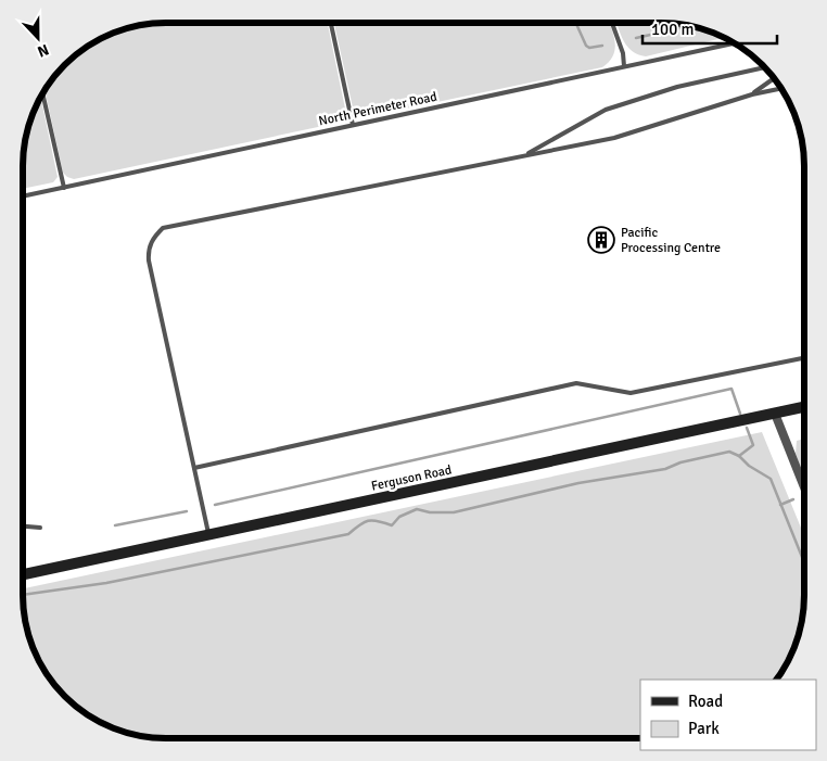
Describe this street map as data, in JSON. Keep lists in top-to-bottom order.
{
  "streets": {
    "street": ["Ferguson Road"],
    "lane": ["North Perimeter Road"]
  },
  "places": {
    "building": ["Pacific Processing Centre"]
  },
  "legend": ["Road", "Park"],
  "scale_bar": "100 m",
  "north": "bottom"
}
